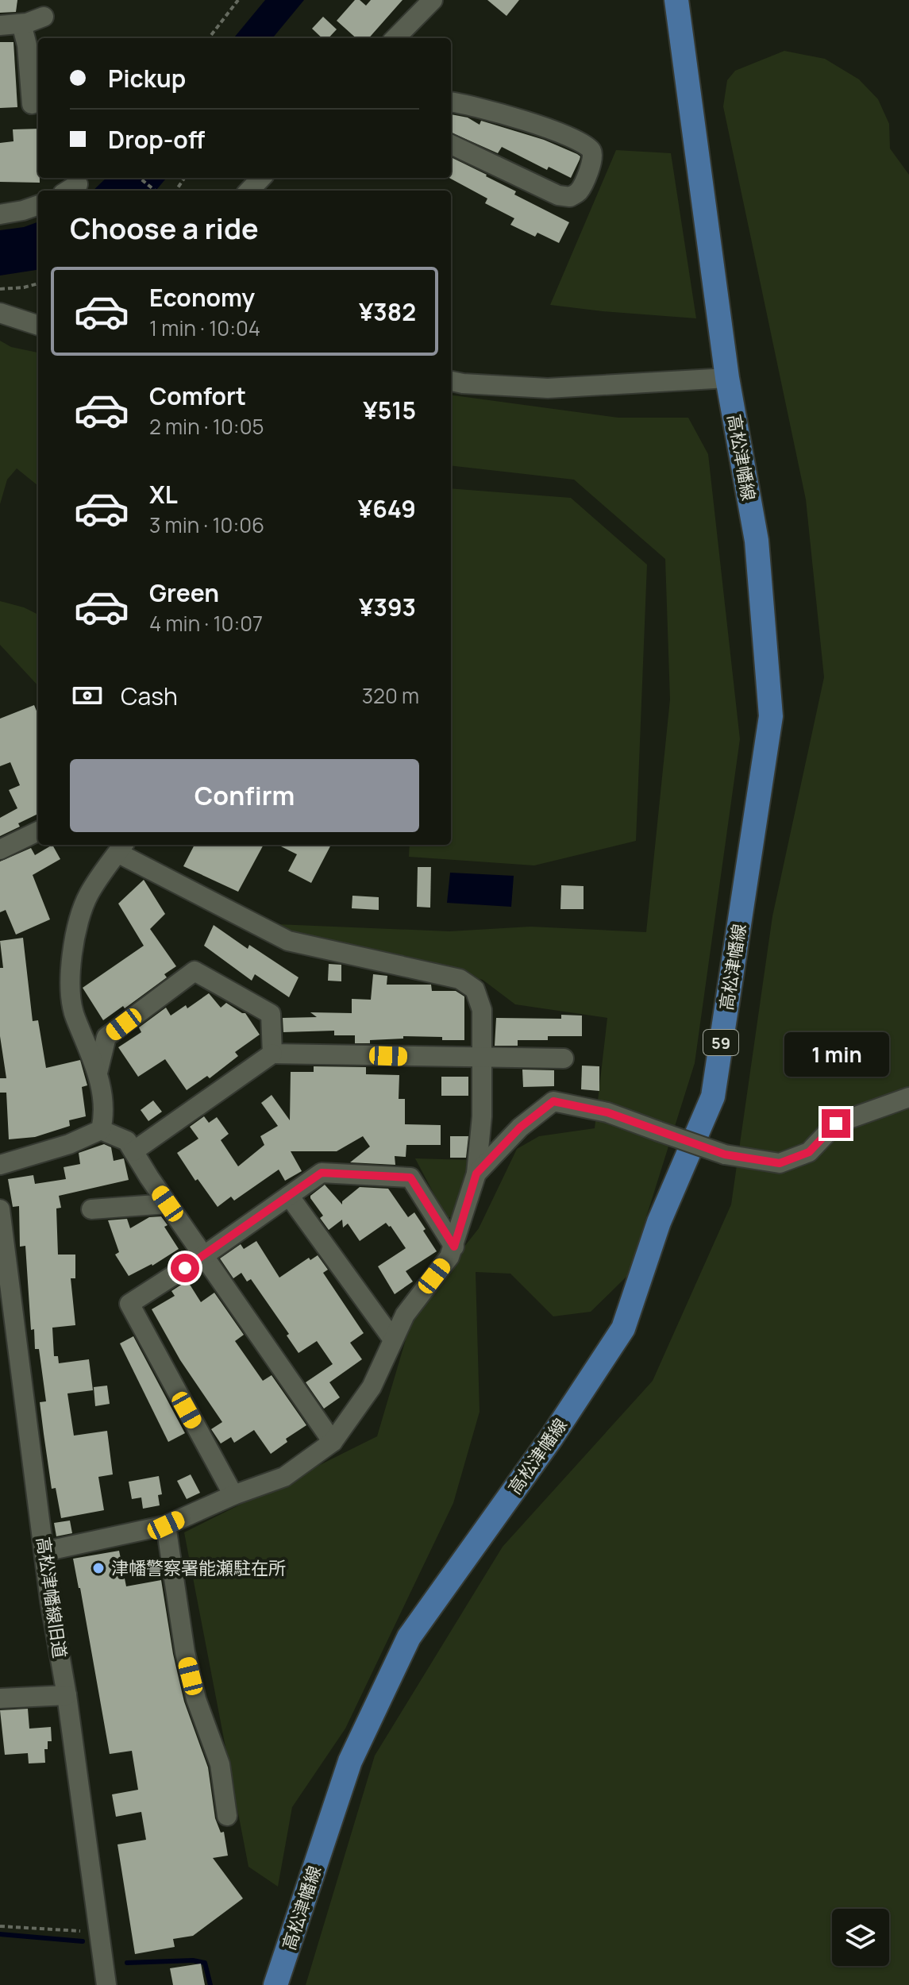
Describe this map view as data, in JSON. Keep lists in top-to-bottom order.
{
  "streets": {
    "main road": ["高松津幡線", "59"],
    "street": ["高松津幡線旧道"]
  },
  "places": ["津幡警察署能瀬駐在所"],
  "page": {
    "banner": ["Pickup", "Drop-off"],
    "heading": "Choose a ride",
    "list": [
      {
        "name": "Economy",
        "note": "1 min · 10:04",
        "value": "¥382"
      },
      {
        "name": "Comfort",
        "note": "2 min · 10:05",
        "value": "¥515"
      },
      {
        "name": "XL",
        "note": "3 min · 10:06",
        "value": "¥649"
      },
      {
        "name": "Green",
        "note": "4 min · 10:07",
        "value": "¥393"
      }
    ],
    "pay": ["Cash", "320 m"],
    "buttons": "Confirm",
    "bubble": "1 min"
  }
}
